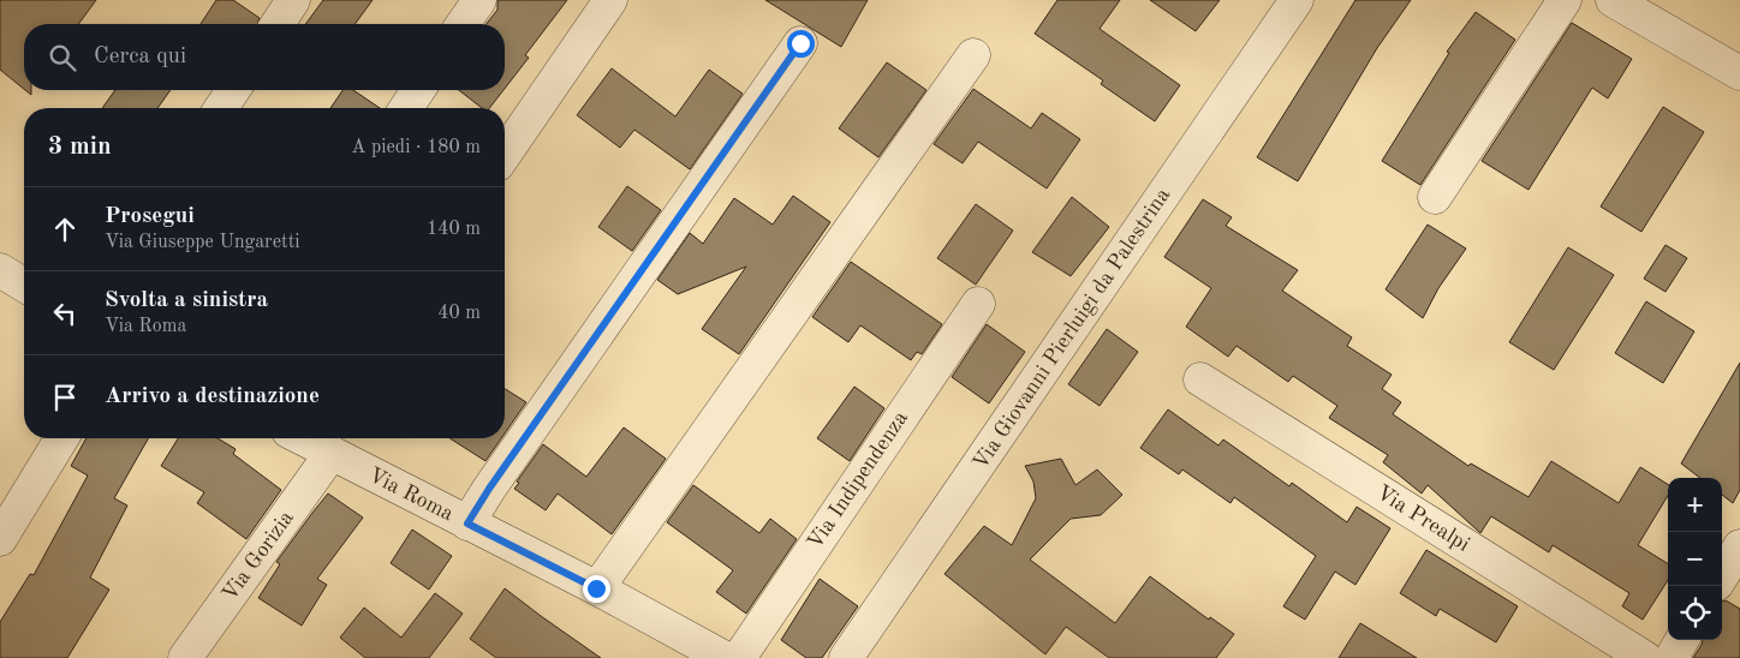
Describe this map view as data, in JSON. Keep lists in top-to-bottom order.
{
  "streets": {
    "street": [
      "Via Giovanni Pierluigi da Palestrina",
      "Via Indipendenza",
      "Via Roma",
      "Via Prealpi",
      "Via Gorizia"
    ]
  },
  "crossings": [
    ["Via Roma", "Via Gorizia"]
  ],
  "page": {
    "search": "Cerca qui",
    "heading": ["3 min", "A piedi · 180 m"],
    "list": [
      ["Prosegui", "Via Giuseppe Ungaretti", "140 m"],
      ["Svolta a sinistra", "Via Roma", "40 m"],
      "Arrivo a destinazione"
    ],
    "map_buttons": ["+", "−"]
  }
}
